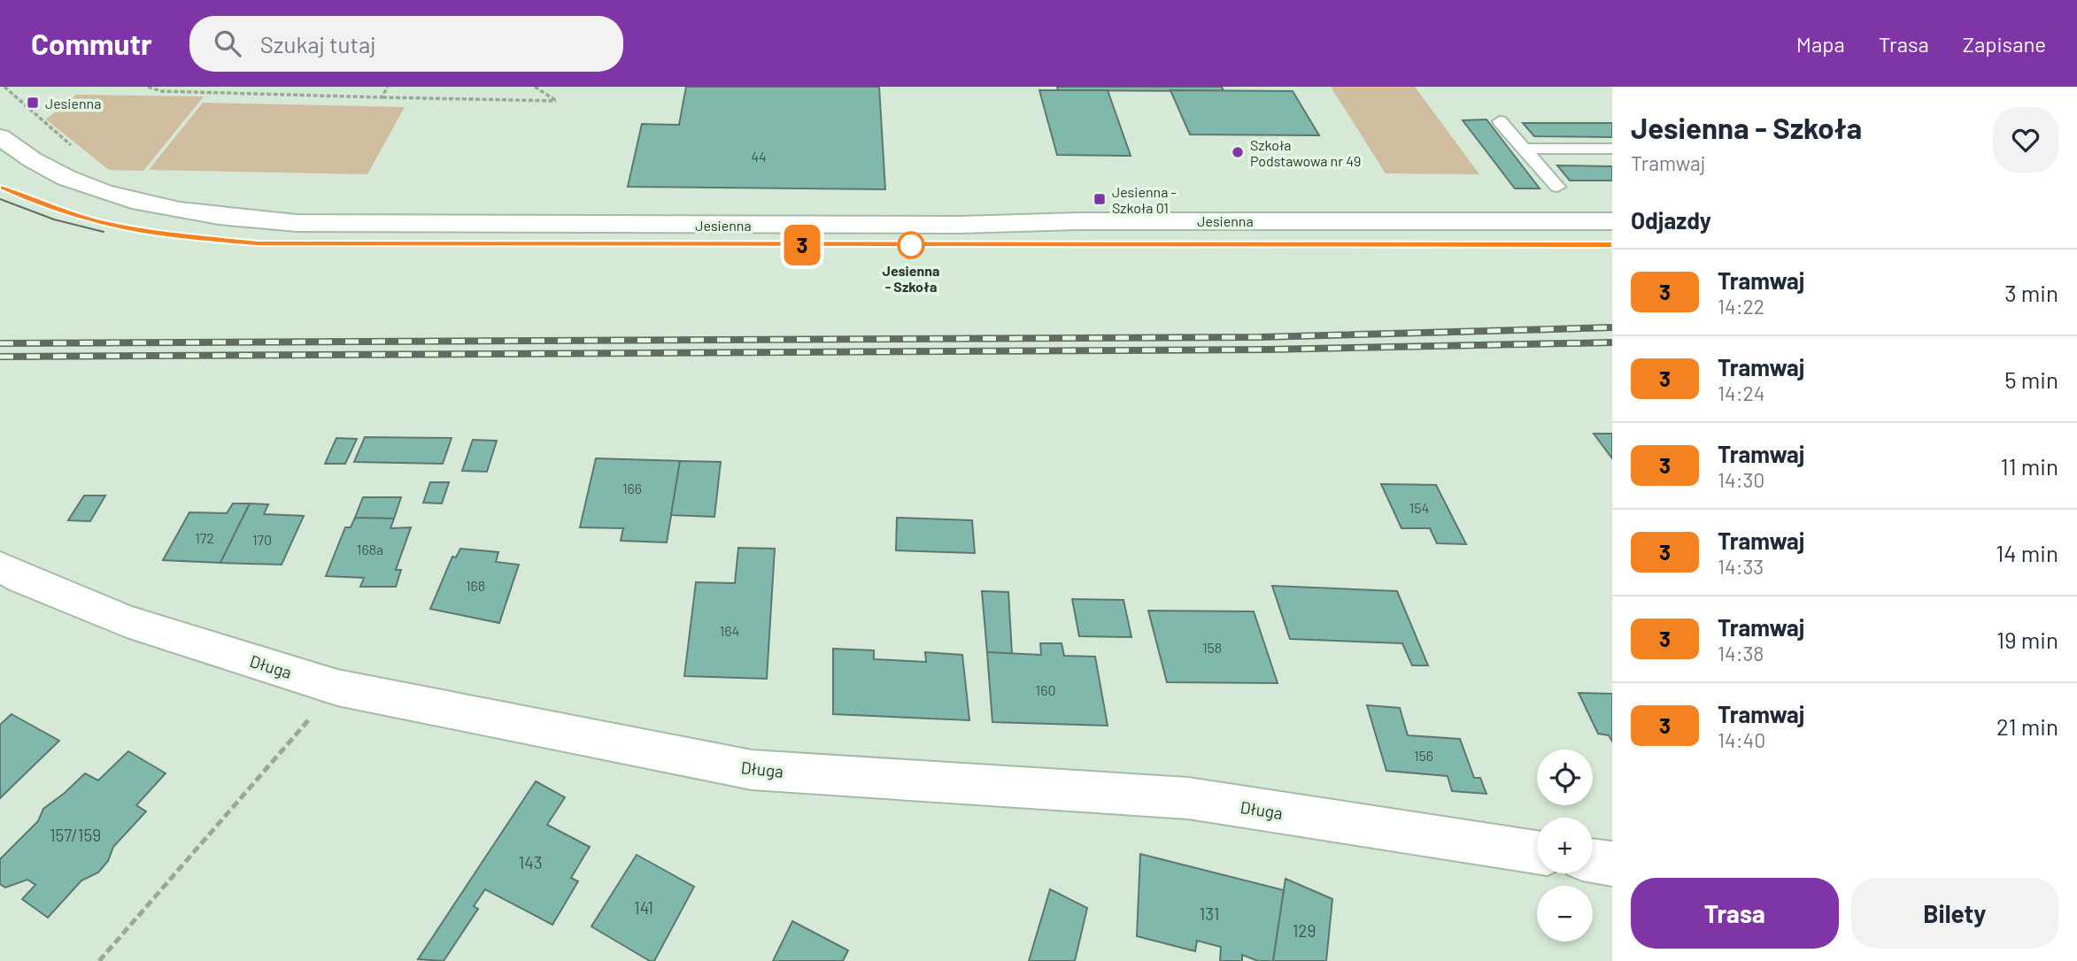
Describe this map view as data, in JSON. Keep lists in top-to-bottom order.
{
  "streets": {
    "street": ["Jesienna", "Długa"]
  },
  "places": {
    "transit": ["Jesienna", "Jesienna - Szkoła 01"],
    "other": ["Szkoła Podstawowa nr 49", "Jesienna - Szkoła"]
  },
  "lines": ["tram line 3"],
  "house_numbers": [
    "44",
    "166",
    "154",
    "172",
    "170",
    "168a",
    "168",
    "164",
    "158",
    "160",
    "156",
    "157/159",
    "143",
    "141",
    "131",
    "129"
  ],
  "page": {
    "header": "Commutr",
    "search": "Szukaj tutaj",
    "nav": ["Mapa", "Trasa", "Zapisane"],
    "on_map": "3",
    "heading": [
      ["Jesienna - Szkoła", "Tramwaj"],
      "Odjazdy"
    ],
    "list": [
      {
        "mark": "3",
        "name": "Tramwaj",
        "note": "14:22",
        "value": "3 min"
      },
      {
        "mark": "3",
        "name": "Tramwaj",
        "note": "14:24",
        "value": "5 min"
      },
      {
        "mark": "3",
        "name": "Tramwaj",
        "note": "14:30",
        "value": "11 min"
      },
      {
        "mark": "3",
        "name": "Tramwaj",
        "note": "14:33",
        "value": "14 min"
      },
      {
        "mark": "3",
        "name": "Tramwaj",
        "note": "14:38",
        "value": "19 min"
      },
      {
        "mark": "3",
        "name": "Tramwaj",
        "note": "14:40",
        "value": "21 min"
      }
    ],
    "map_buttons": ["+", "−"],
    "buttons": ["Trasa", "Bilety"]
  }
}
